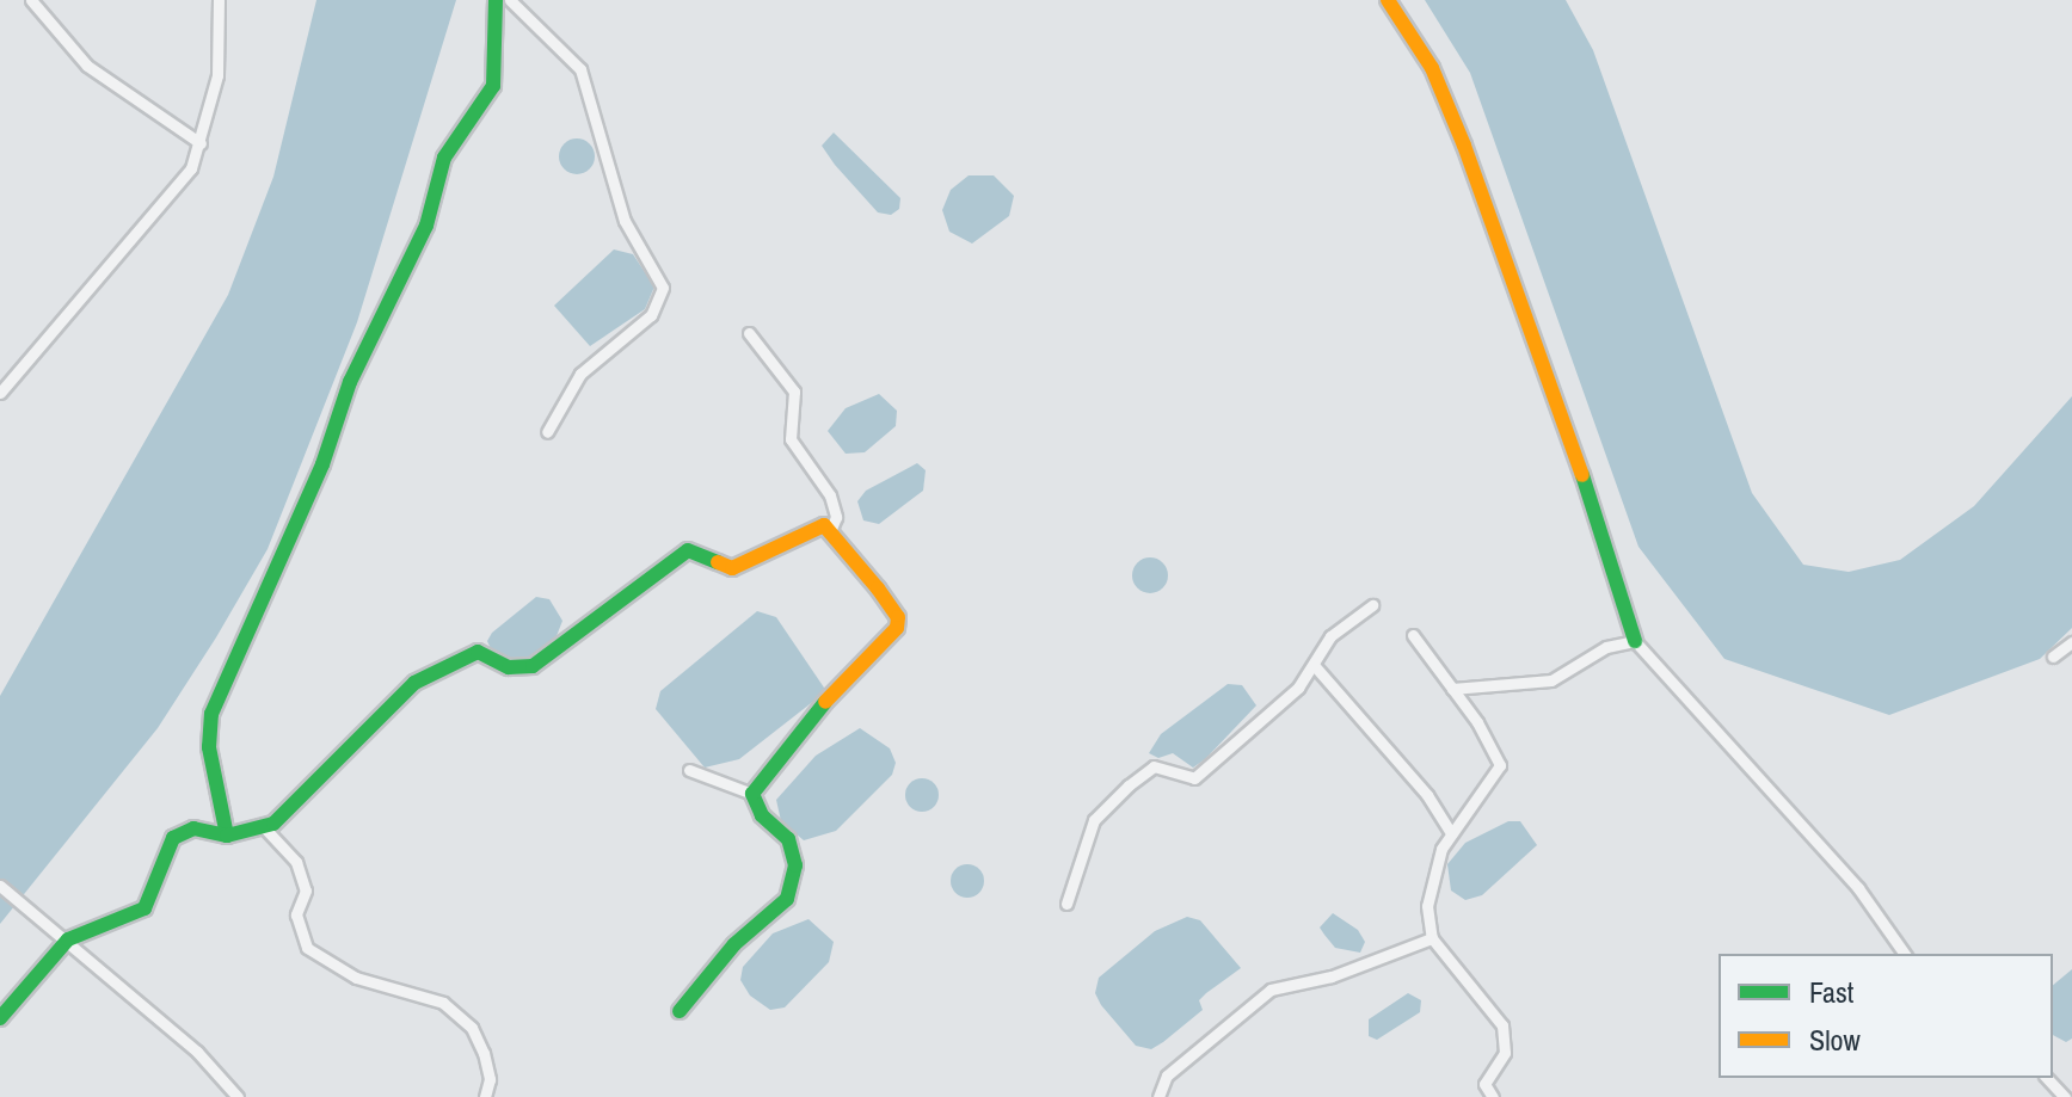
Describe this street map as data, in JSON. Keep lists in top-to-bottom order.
{
  "legend": ["Fast", "Slow"]
}
